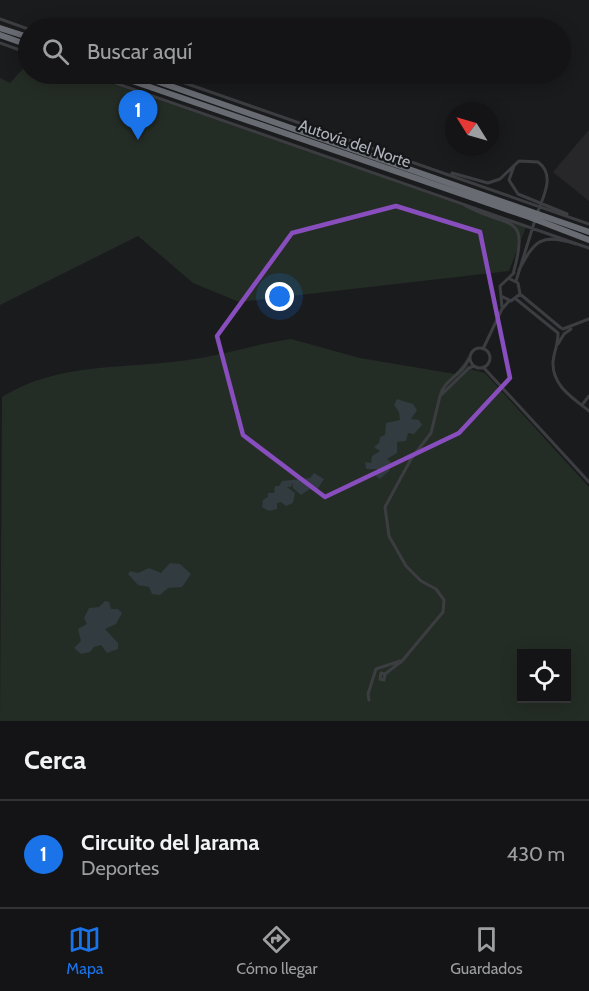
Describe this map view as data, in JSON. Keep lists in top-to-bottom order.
{
  "streets": {
    "highway": ["Autovía del Norte"]
  },
  "north": "top left",
  "page": {
    "search": "Buscar aquí",
    "pins": "1",
    "heading": "Cerca",
    "list": [
      {
        "mark": "1",
        "name": "Circuito del Jarama",
        "note": "Deportes",
        "value": "430 m"
      }
    ],
    "nav": ["Mapa", "Cómo llegar", "Guardados"]
  }
}
